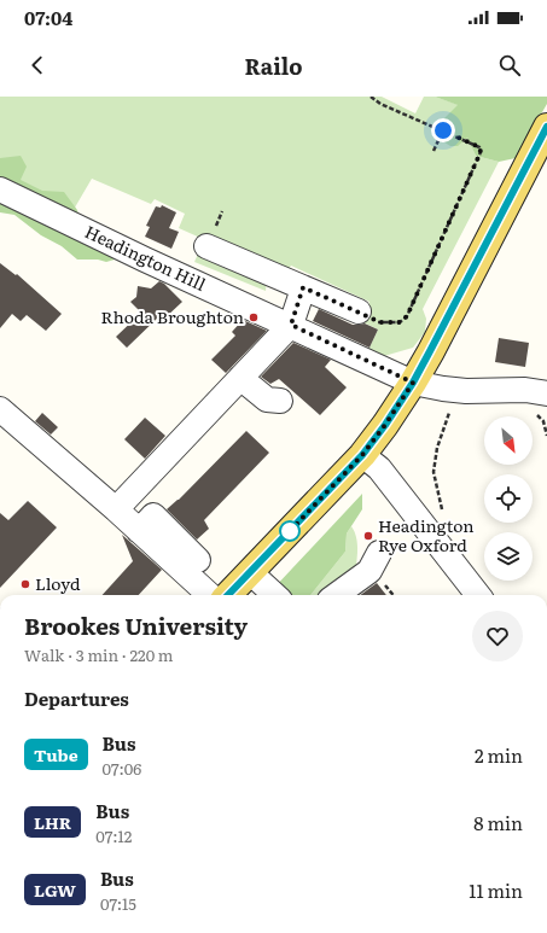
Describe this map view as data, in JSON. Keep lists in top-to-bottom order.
{
  "streets": {
    "street": ["Headington Hill"]
  },
  "places": ["Rhoda Broughton", "Headington Rye Oxford", "Lloyd"],
  "lines": ["bus line Tube"],
  "north": "bottom right",
  "page": {
    "status": "07:04",
    "header": "Railo",
    "heading": [
      ["Brookes University", "Walk · 3 min · 220 m"],
      "Departures"
    ],
    "list": [
      {
        "mark": "Tube",
        "name": "Bus",
        "note": "07:06",
        "value": "2 min"
      },
      {
        "mark": "LHR",
        "name": "Bus",
        "note": "07:12",
        "value": "8 min"
      },
      {
        "mark": "LGW",
        "name": "Bus",
        "note": "07:15",
        "value": "11 min"
      }
    ]
  }
}
